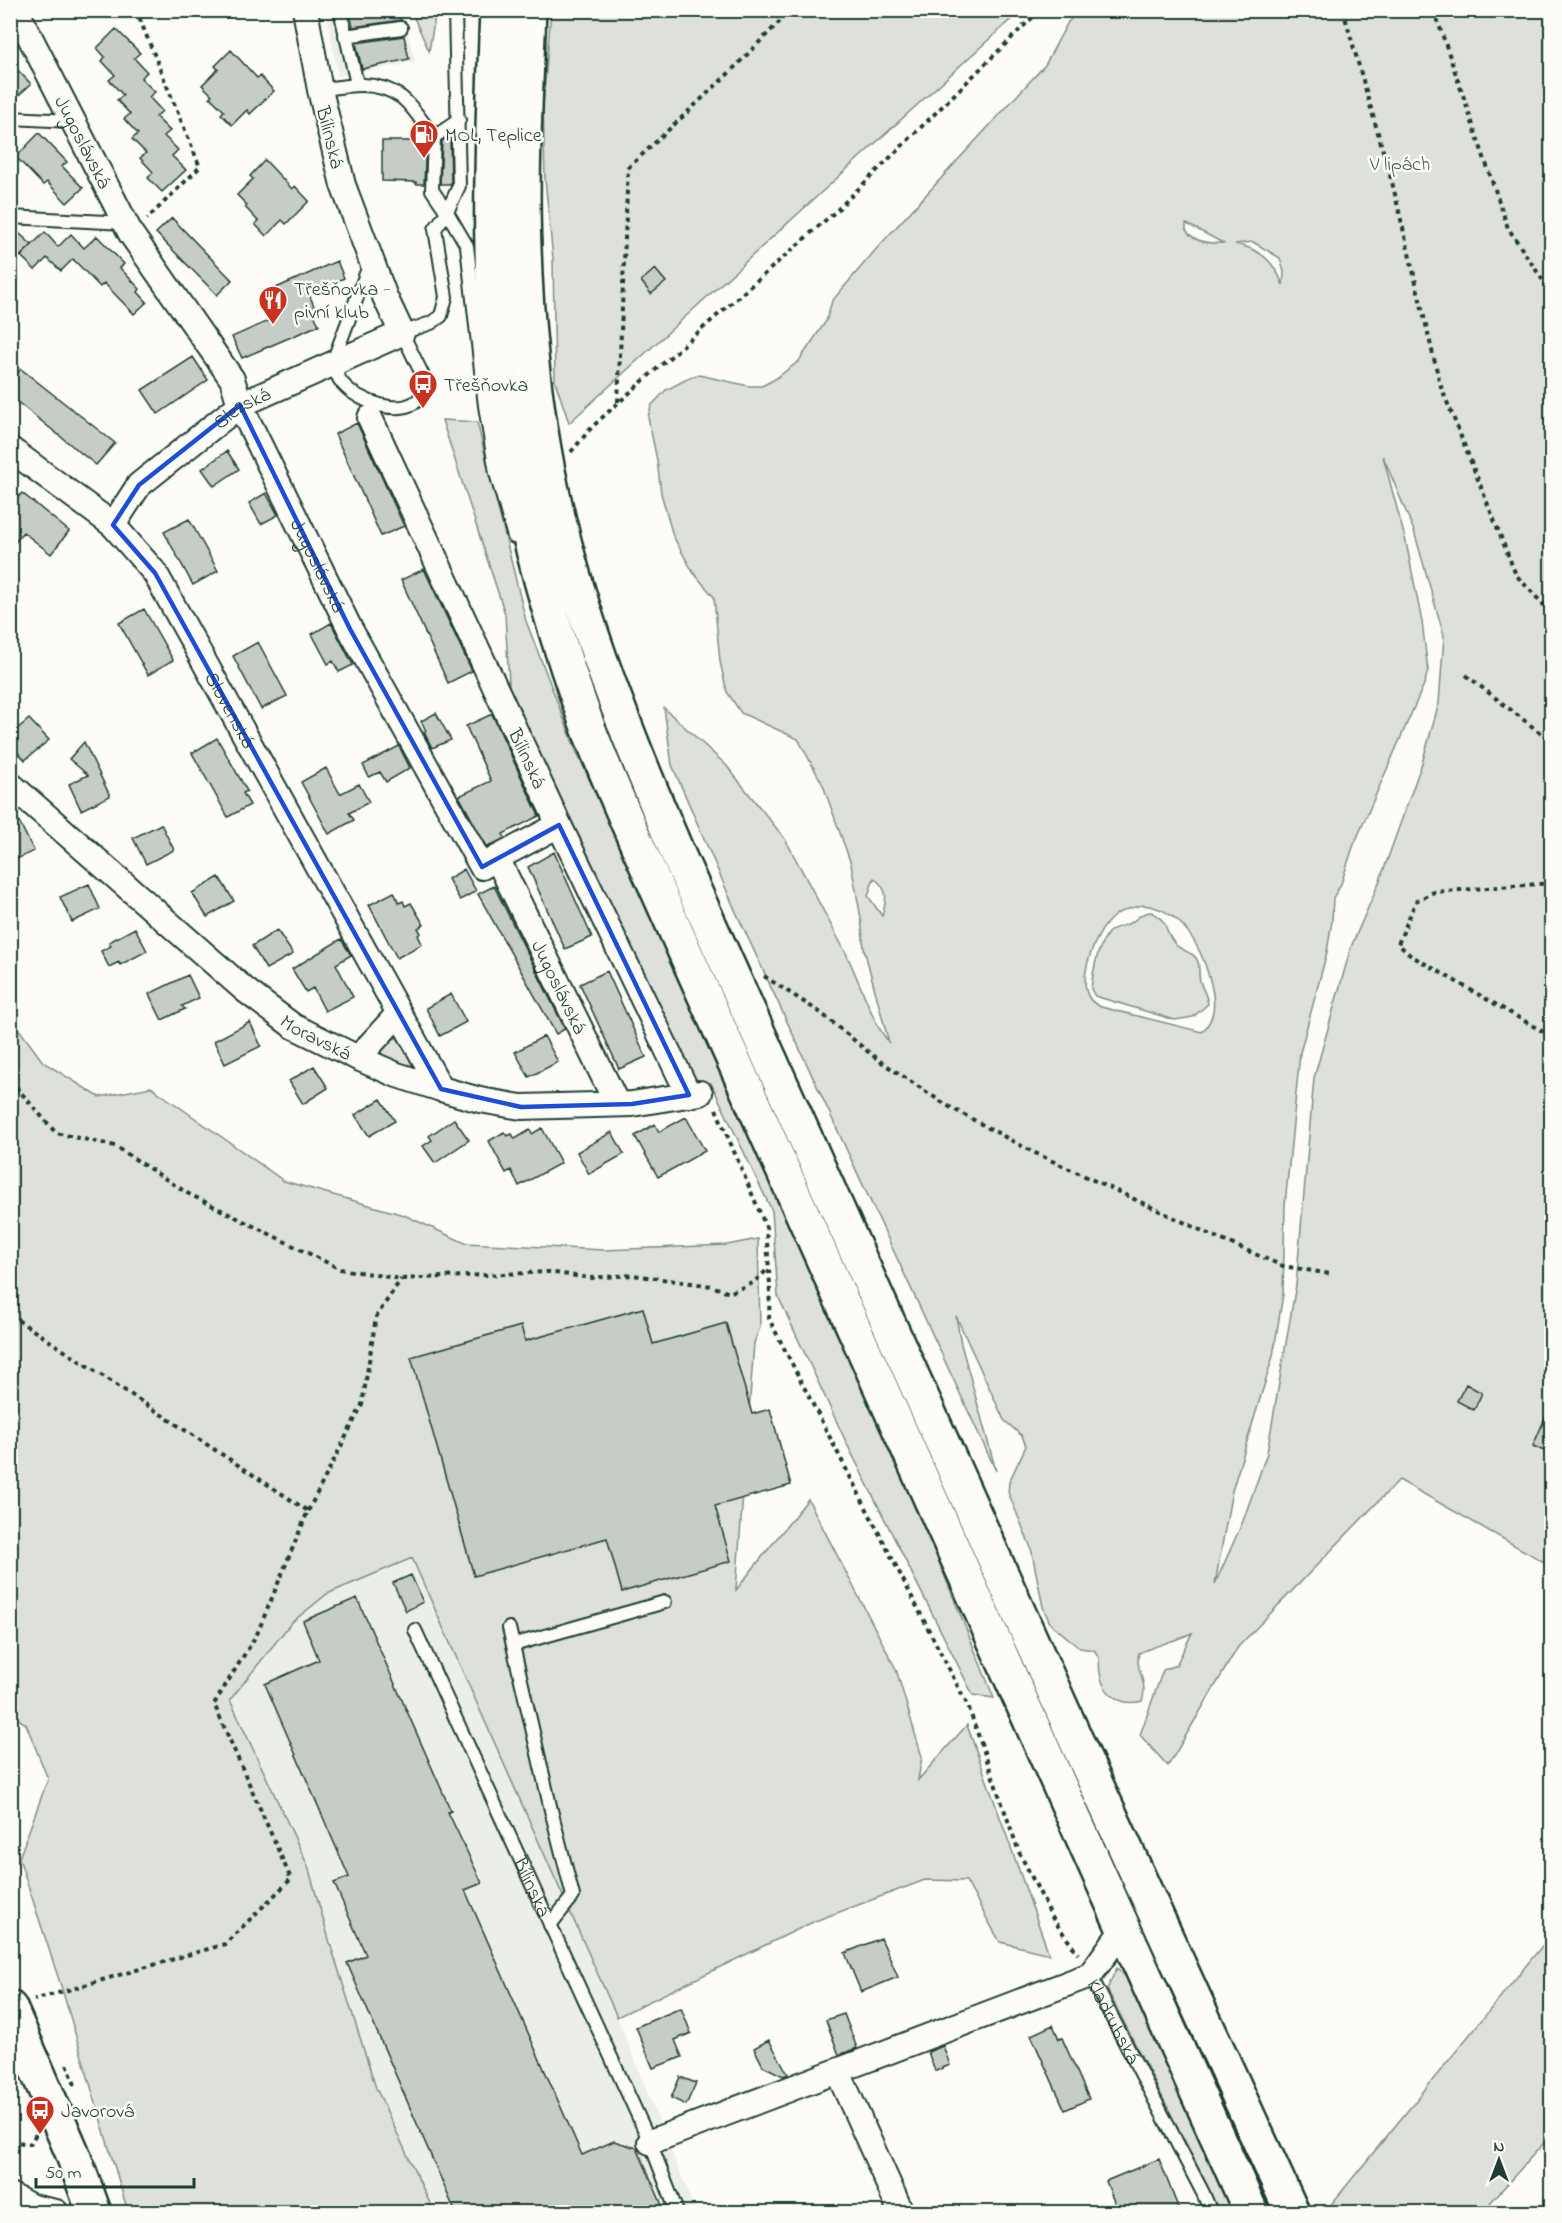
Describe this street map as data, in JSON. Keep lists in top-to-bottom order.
{
  "streets": {
    "street": [
      "Bílinská",
      "Jugoslávská",
      "Slezská",
      "Slovenská",
      "Moravská",
      "Kladrubská"
    ]
  },
  "crossings": [
    ["Bílinská", "Slezská"],
    ["Bílinská", "Moravská"],
    ["Bílinská", "Kladrubská"],
    ["Jugoslávská", "Slezská"],
    ["Jugoslávská", "Moravská"],
    ["Slezská", "Slovenská"],
    ["Slovenská", "Moravská"]
  ],
  "parks": ["V lipách"],
  "places": {
    "fuel station": ["MOL, Teplice"],
    "restaurant": ["Třešňovka - pivní klub"],
    "bus stop": ["Třešňovka", "Javorová"]
  },
  "scale_bar": "50 m",
  "north": "top"
}
